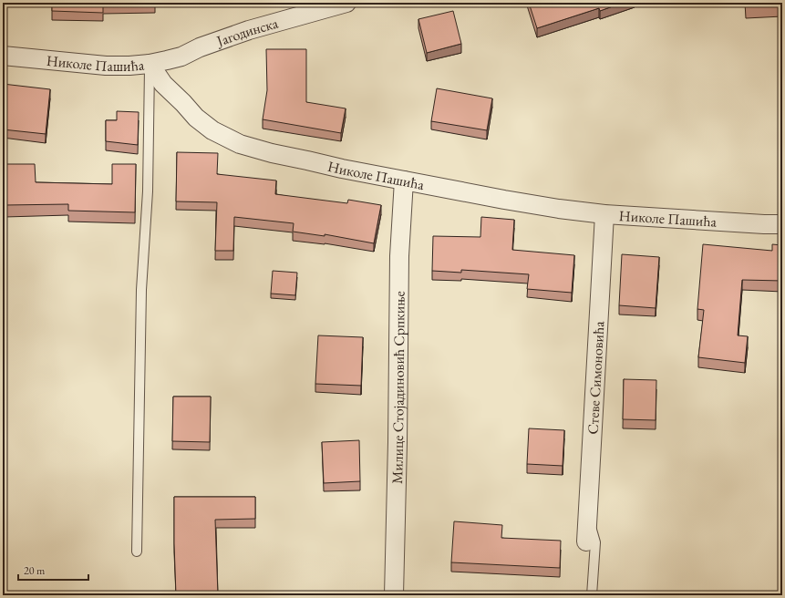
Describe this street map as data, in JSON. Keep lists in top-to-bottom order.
{
  "streets": {
    "street": [
      "Јагодинска",
      "Николе Пашића",
      "Стеве Симоновића",
      "Милице Стојадиновић Српкиње"
    ]
  },
  "crossings": [
    ["Јагодинска", "Николе Пашића"],
    ["Николе Пашића", "Стеве Симоновића"],
    ["Николе Пашића", "Милице Стојадиновић Српкиње"]
  ],
  "scale_bar": "20 m"
}
